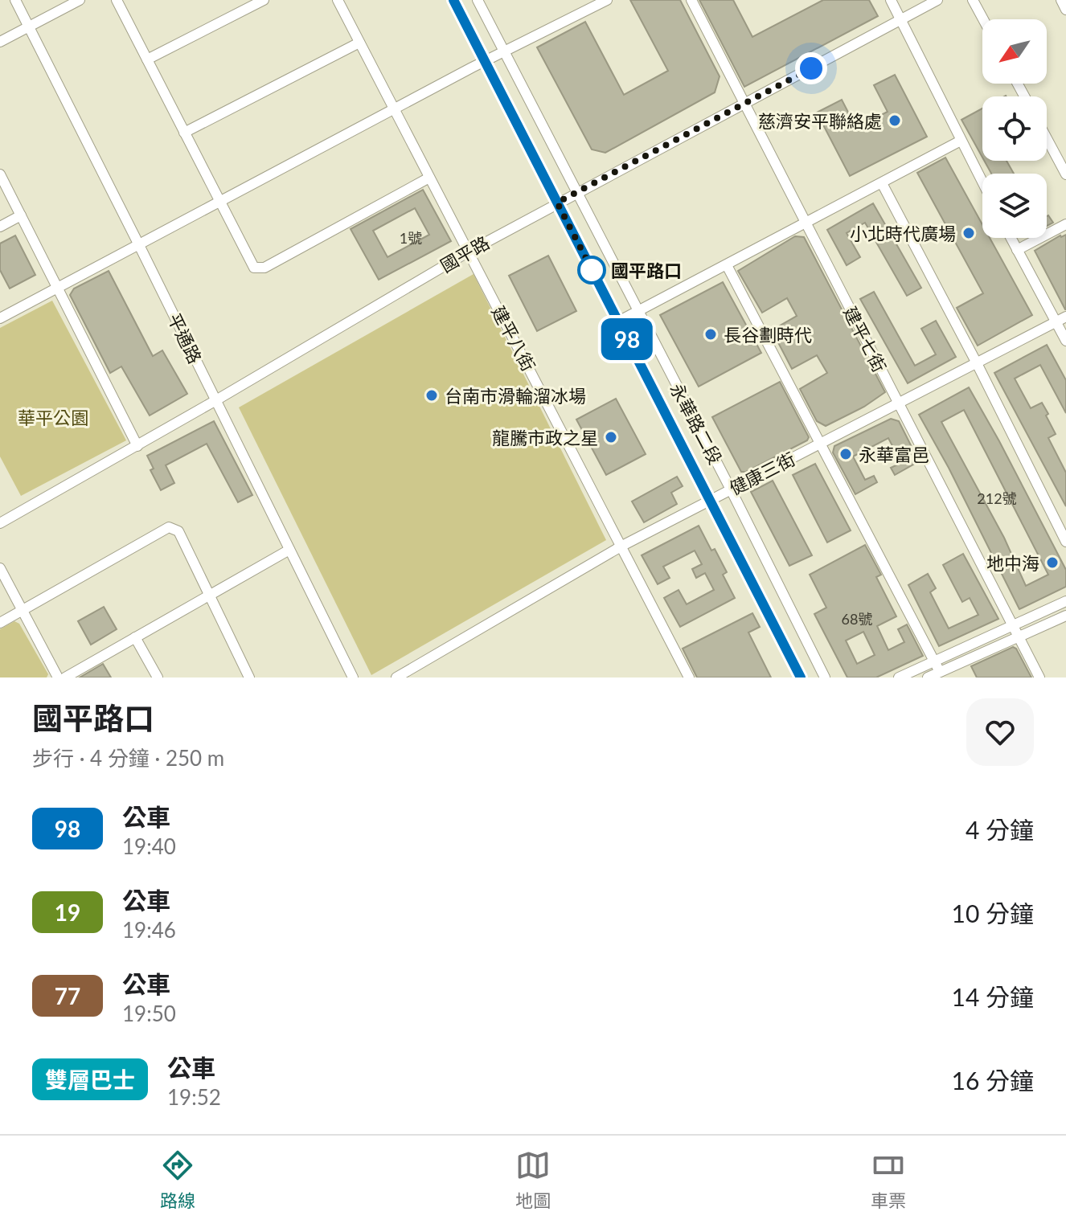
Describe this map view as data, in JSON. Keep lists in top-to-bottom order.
{
  "streets": {
    "street": [
      "國平路",
      "平通路",
      "建平八街",
      "建平七街",
      "永華路二段",
      "健康三街"
    ]
  },
  "crossings": [
    ["國平路", "平通路"],
    ["國平路", "建平八街"],
    ["國平路", "建平七街"],
    ["國平路", "永華路二段"],
    ["建平八街", "健康三街"],
    ["建平七街", "健康三街"],
    ["永華路二段", "健康三街"]
  ],
  "parks": ["華平公園"],
  "places": [
    "慈濟安平聯絡處",
    "小北時代廣場",
    "國平路口",
    "長谷劃時代",
    "台南市滑輪溜冰場",
    "龍騰市政之星",
    "永華富邑",
    "地中海"
  ],
  "lines": ["bus line 98"],
  "house_numbers": ["1號", "212號", "68號"],
  "north": "bottom left",
  "page": {
    "on_map": "98",
    "heading": ["國平路口", "步行 · 4 分鐘 · 250 m"],
    "list": [
      {
        "mark": "98",
        "name": "公車",
        "note": "19:40",
        "value": "4 分鐘"
      },
      {
        "mark": "19",
        "name": "公車",
        "note": "19:46",
        "value": "10 分鐘"
      },
      {
        "mark": "77",
        "name": "公車",
        "note": "19:50",
        "value": "14 分鐘"
      },
      {
        "mark": "雙層巴士",
        "name": "公車",
        "note": "19:52",
        "value": "16 分鐘"
      }
    ],
    "tabs": ["路線", "地圖", "車票"]
  }
}
